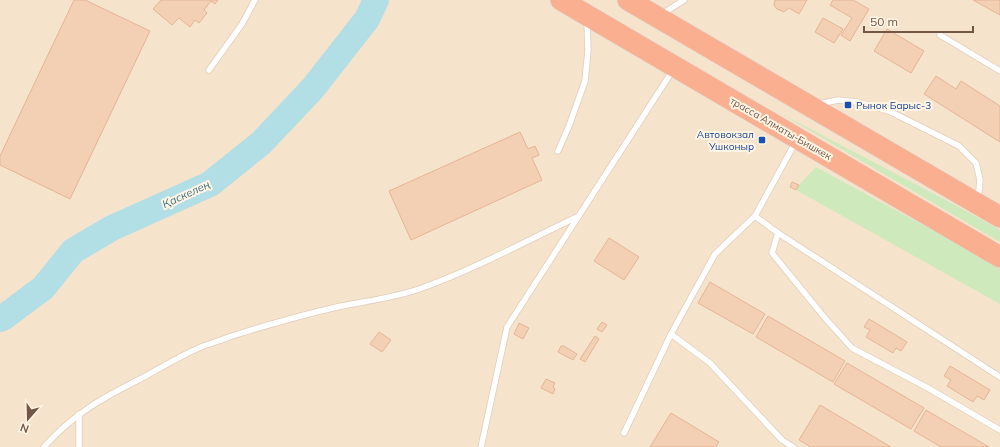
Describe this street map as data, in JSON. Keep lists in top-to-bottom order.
{
  "streets": {
    "highway": ["трасса Алматы-Бишкек"]
  },
  "water": ["Қаскелең"],
  "places": {
    "transit": ["Рынок Барыс-3", "Автовокзал Ушконыр"]
  },
  "scale_bar": "50 m",
  "north": "bottom"
}
